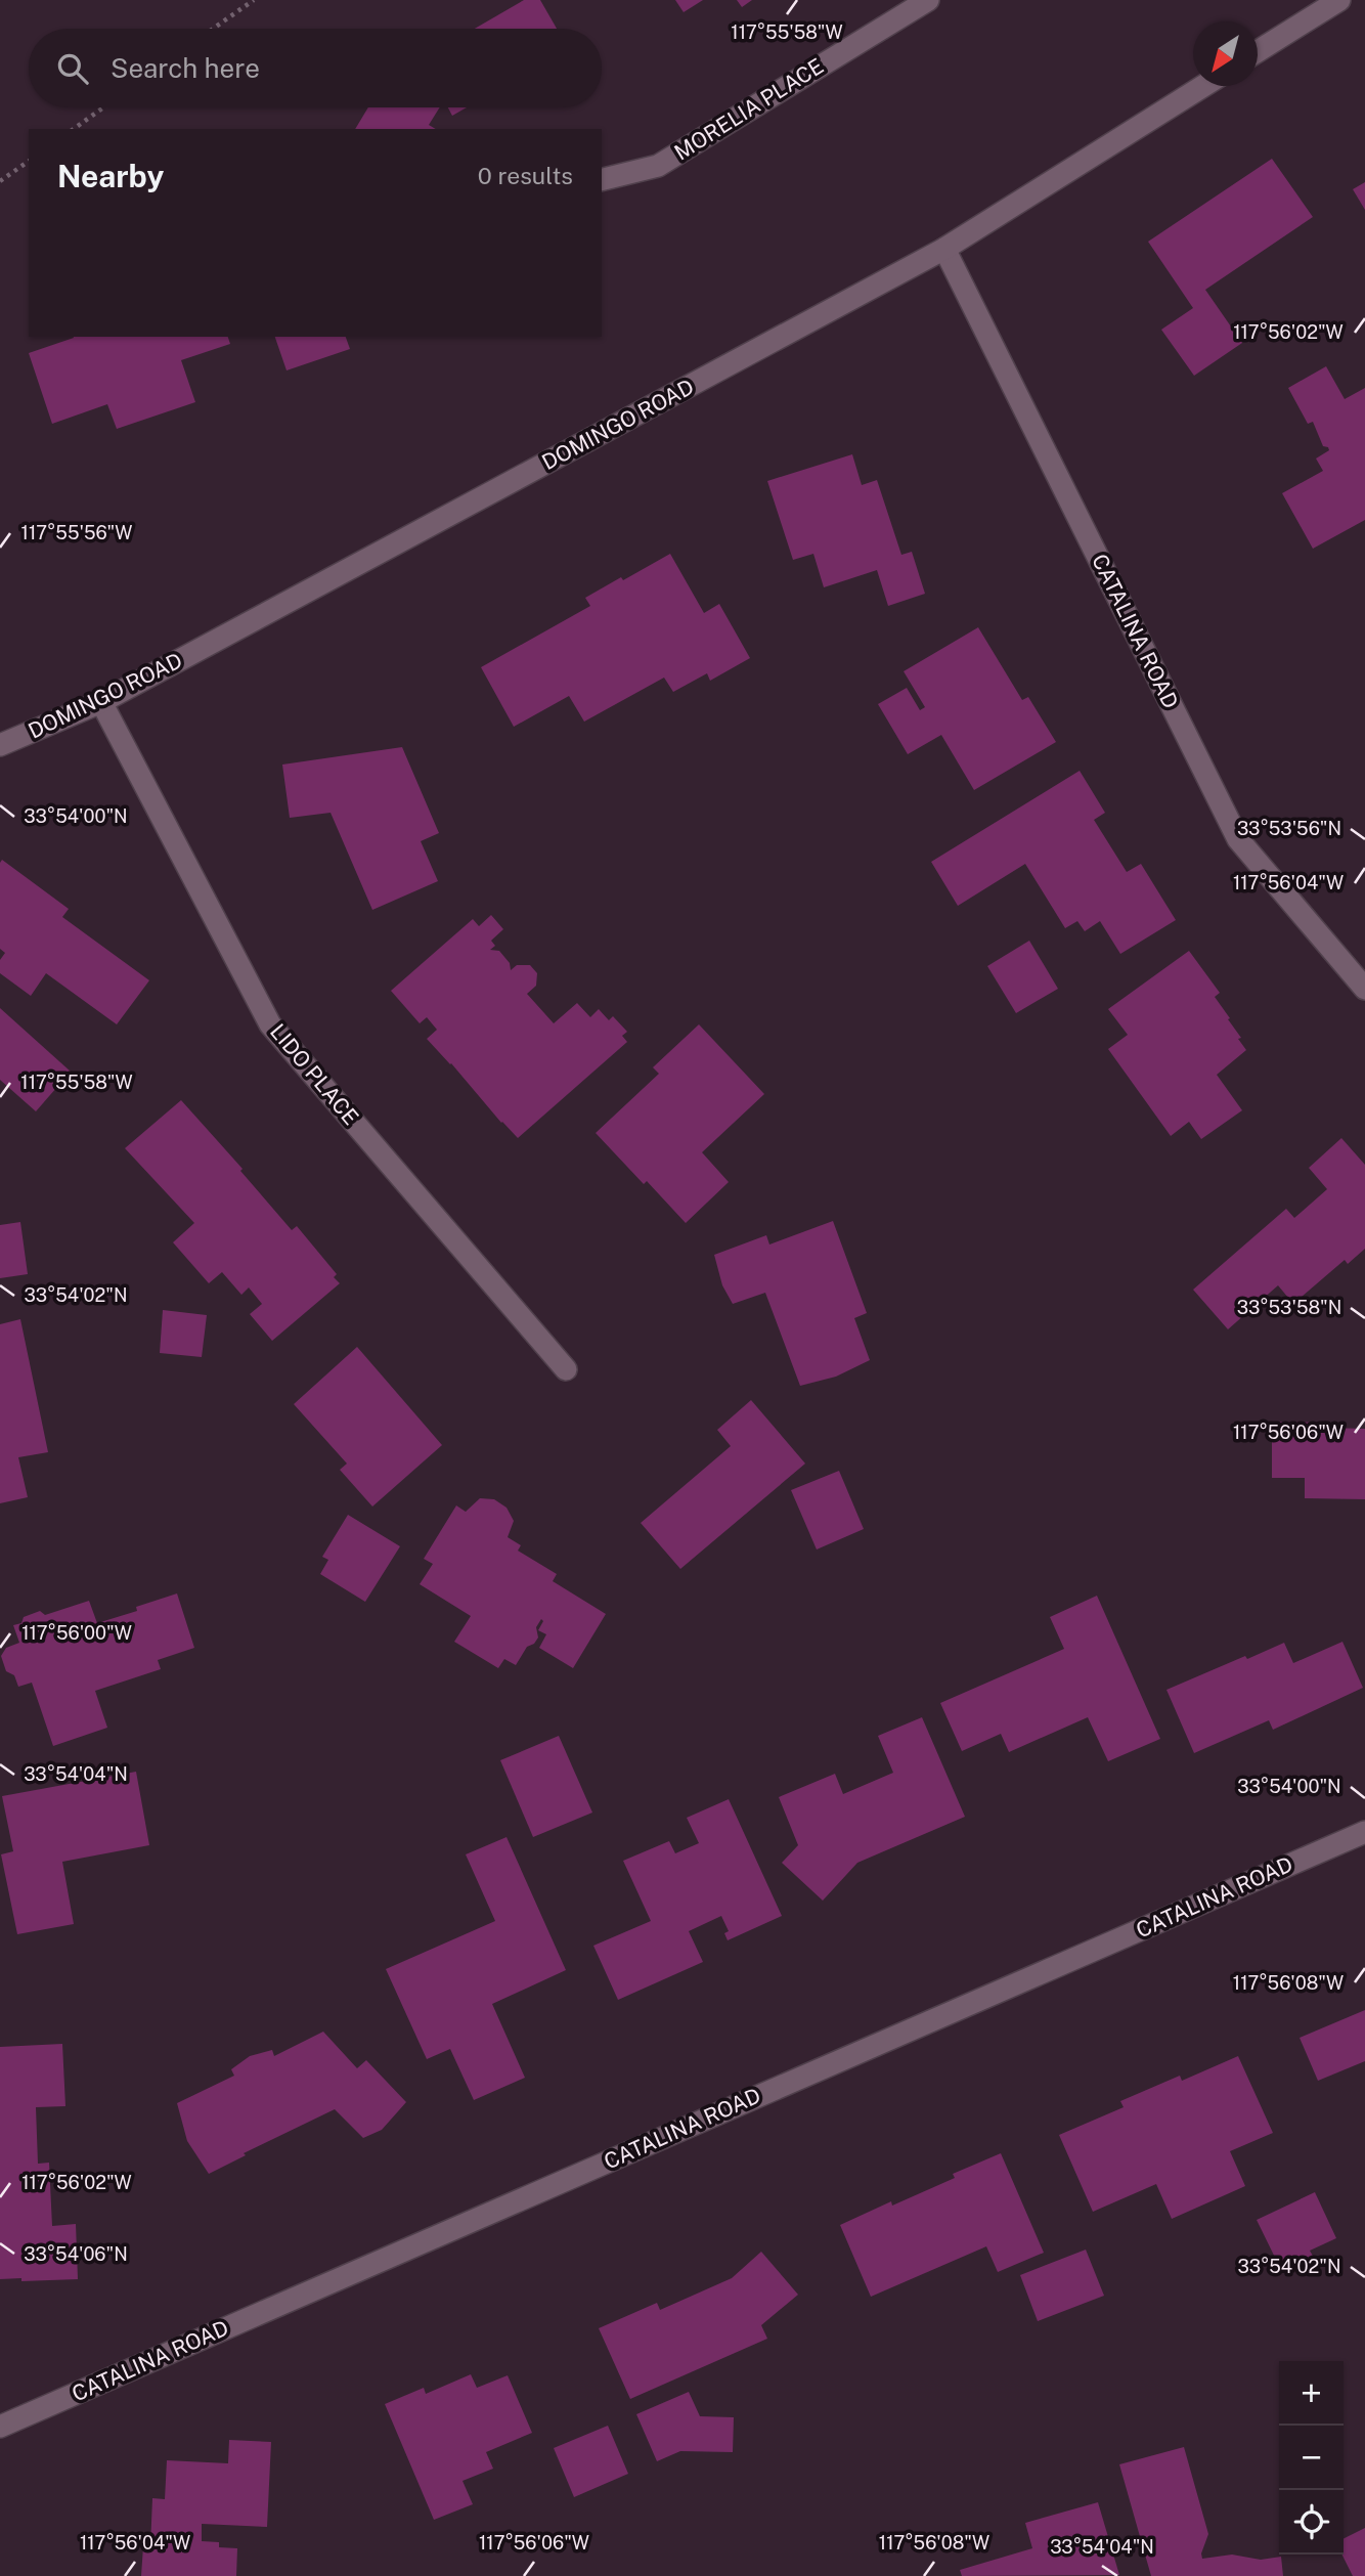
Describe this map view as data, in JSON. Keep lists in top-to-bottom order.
{
  "streets": {
    "street": [
      "MORELIA PLACE",
      "DOMINGO ROAD",
      "CATALINA ROAD",
      "LIDO PLACE"
    ]
  },
  "crossings": [
    ["DOMINGO ROAD", "CATALINA ROAD"],
    ["DOMINGO ROAD", "LIDO PLACE"]
  ],
  "north": "bottom left",
  "page": {
    "search": "Search here",
    "heading": ["Nearby", "0 results"],
    "map_buttons": ["+", "−"]
  },
  "coordinates": [
    "117°55'58\"W",
    "117°56'02\"W",
    "117°55'56\"W",
    "33°54'00\"N",
    "33°53'56\"N",
    "117°56'04\"W",
    "33°54'02\"N",
    "33°53'58\"N",
    "117°56'06\"W",
    "117°56'00\"W",
    "33°54'04\"N",
    "117°56'08\"W",
    "33°54'06\"N"
  ]
}
